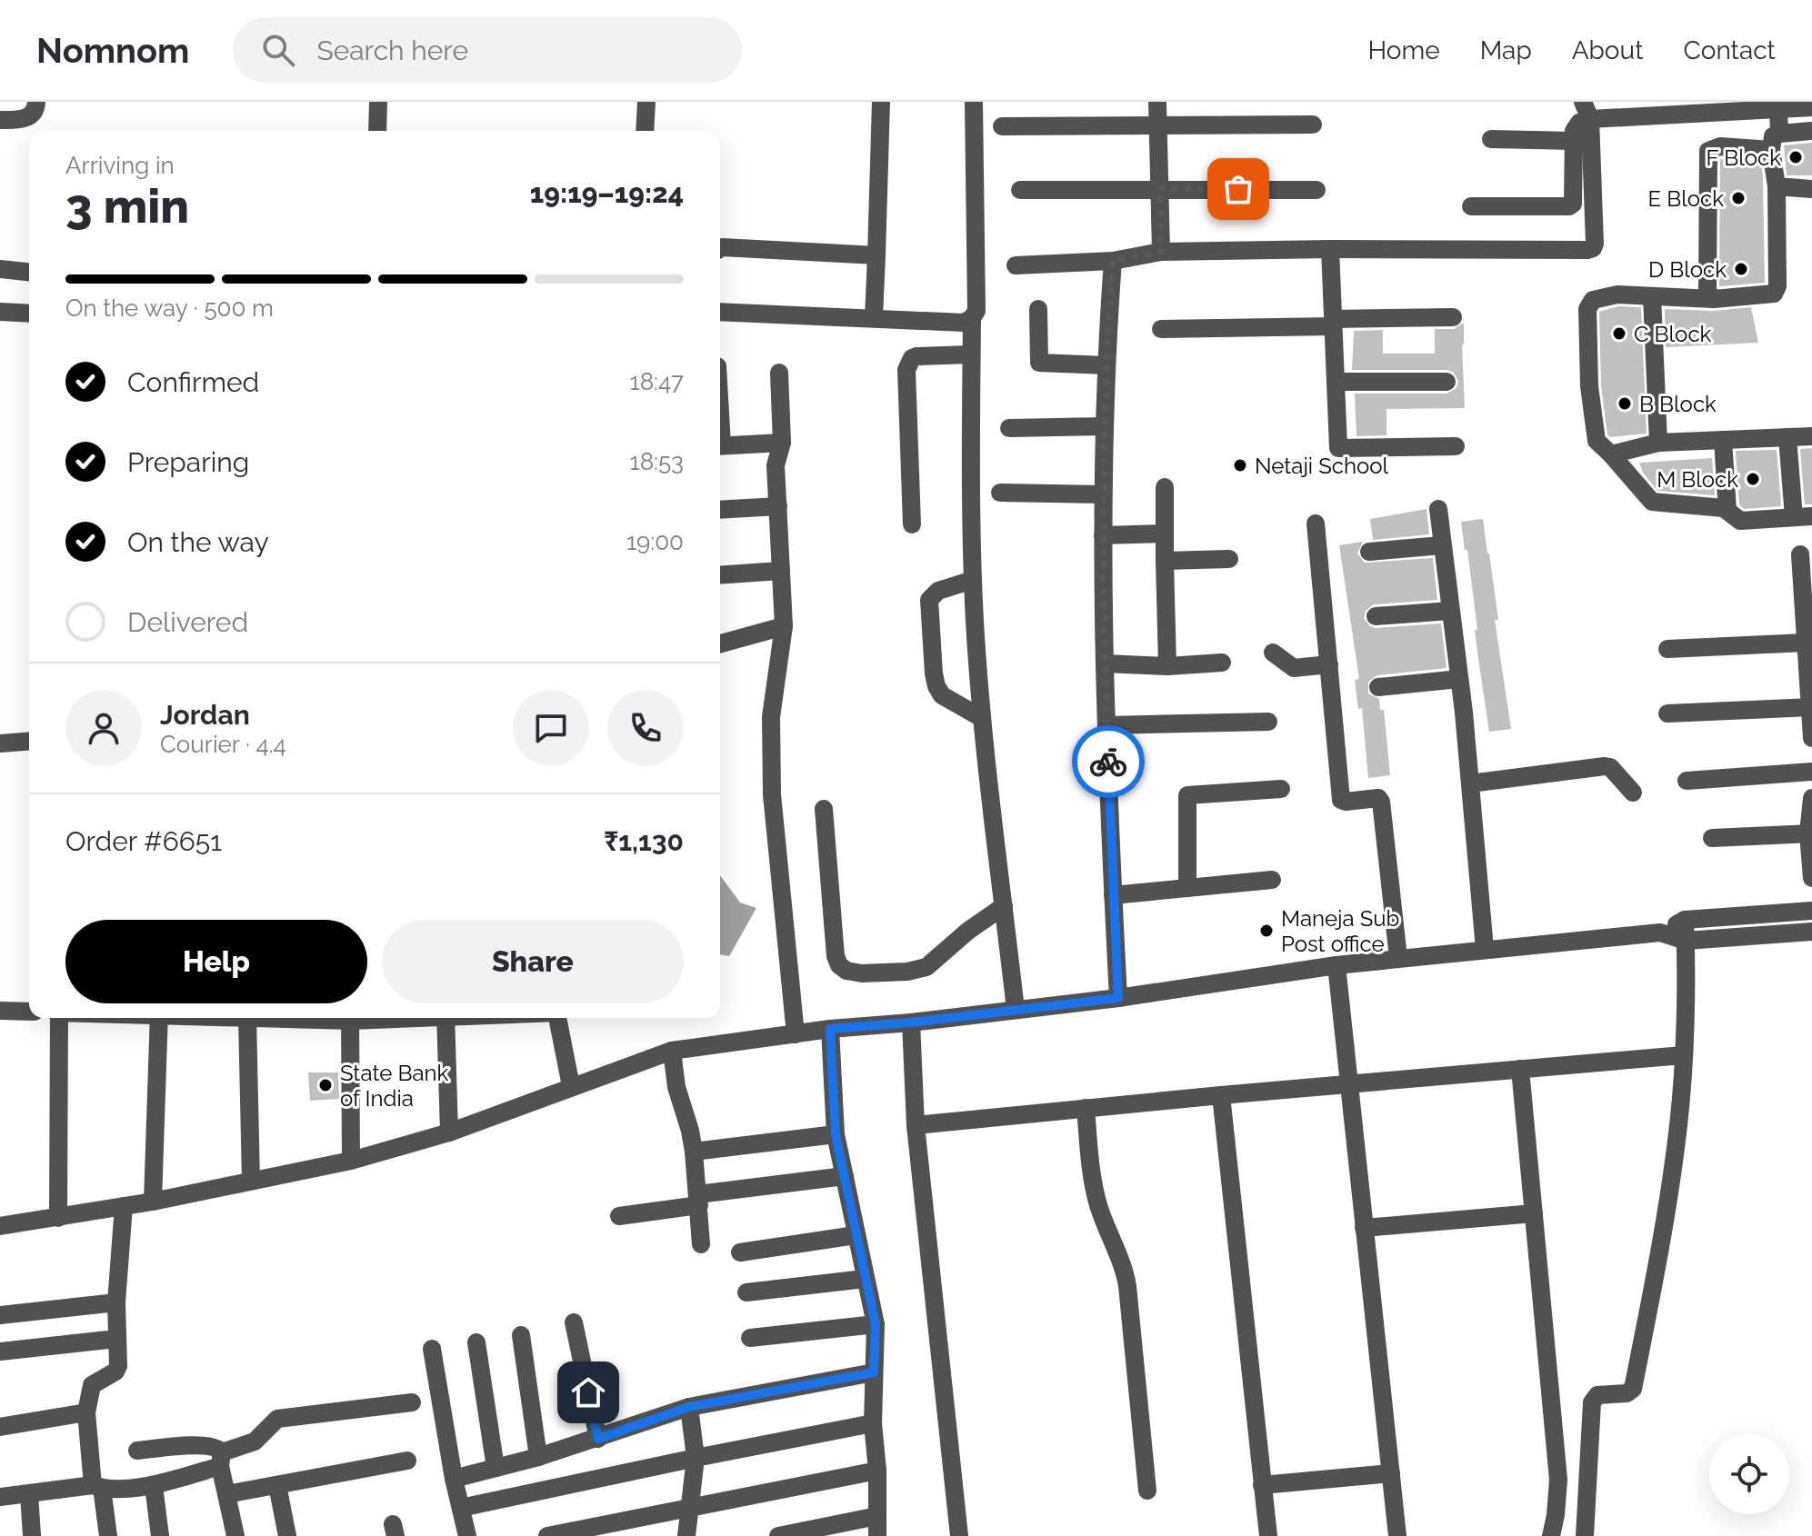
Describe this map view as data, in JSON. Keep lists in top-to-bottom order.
{
  "places": [
    "F Block",
    "E Block",
    "D Block",
    "C Block",
    "B Block",
    "Netaji School",
    "M Block",
    "Maneja Sub Post office",
    "State Bank of India"
  ],
  "page": {
    "header": "Nomnom",
    "search": "Search here",
    "nav": [
      "Home",
      "Map",
      "About",
      "Contact"
    ],
    "heading": ["3 min", "Arriving in", "19:19–19:24"],
    "panel": [
      "Jordan",
      "Courier · 4.4",
      "Order #6651",
      "₹1,130"
    ],
    "bar": "On the way · 500 m",
    "list": [
      ["Confirmed", "18:47"],
      ["Preparing", "18:53"],
      ["On the way", "19:00"],
      "Delivered"
    ],
    "buttons": ["Help", "Share"]
  }
}
